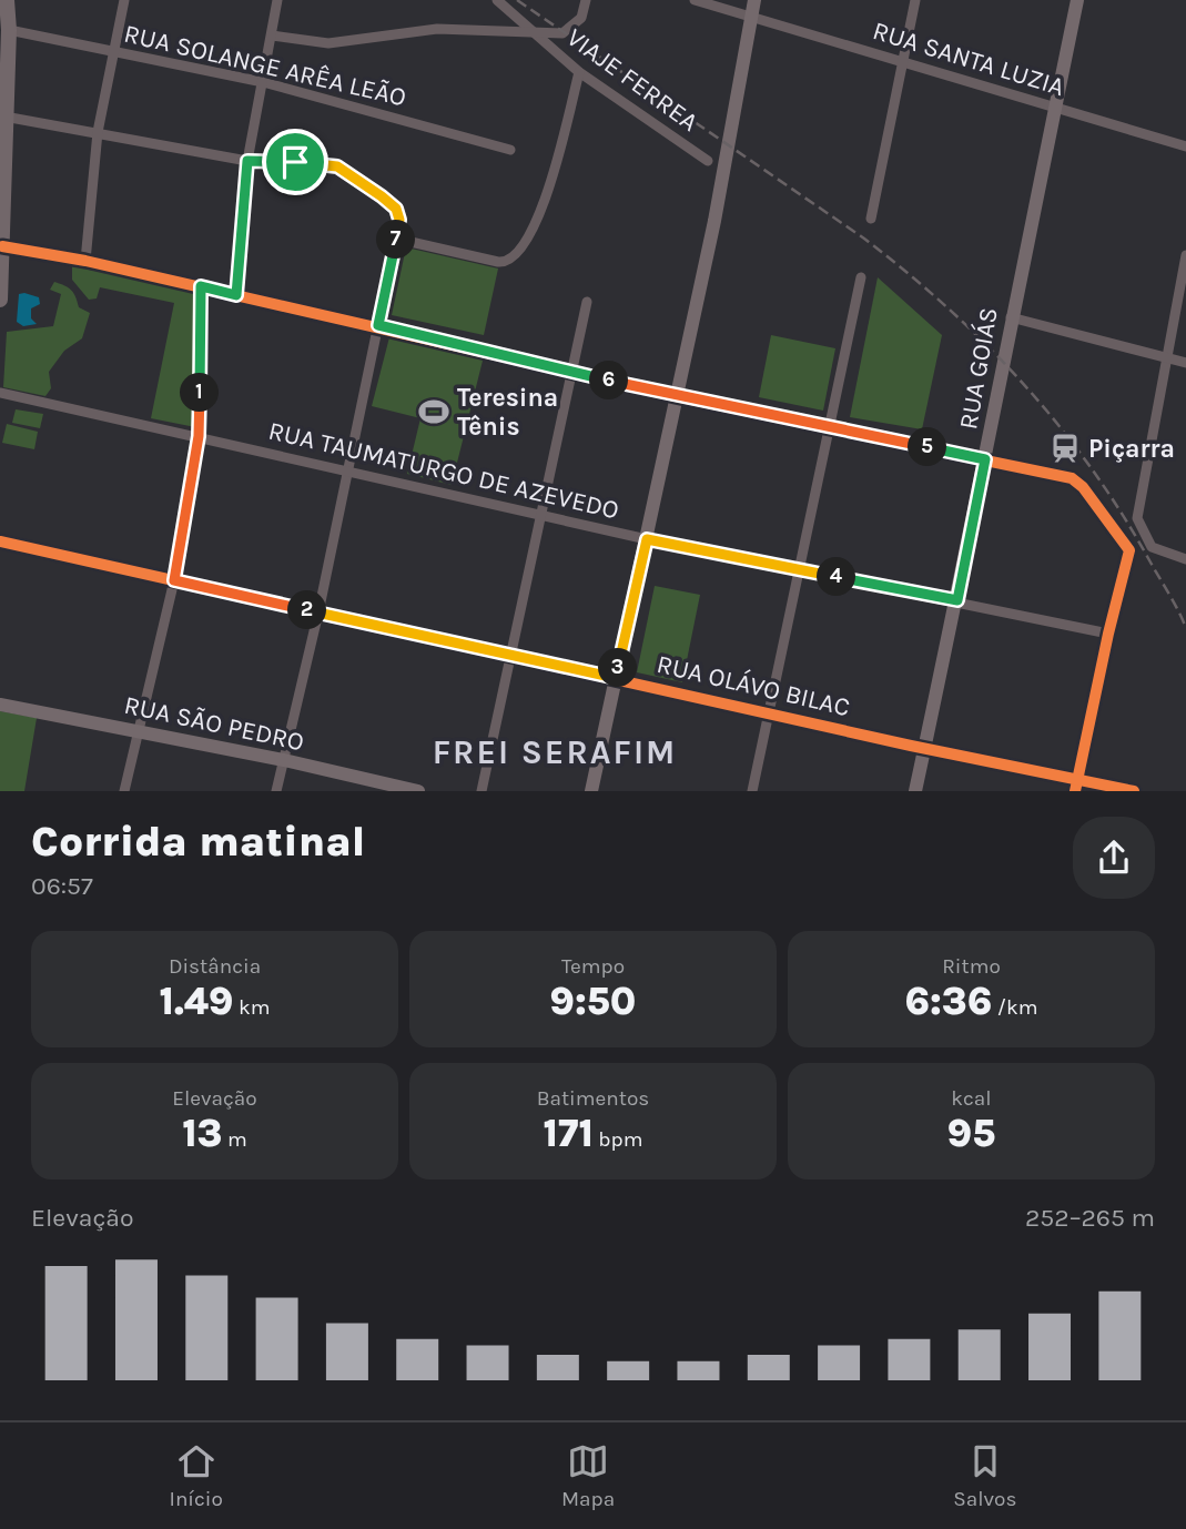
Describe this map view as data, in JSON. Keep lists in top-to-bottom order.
{
  "streets": {
    "street": [
      "RUA SANTA LUZIA",
      "RUA SOLANGE ARÊA LEÃO",
      "VIAJE FERREA",
      "RUA GOIÁS",
      "RUA TAUMATURGO DE AZEVEDO",
      "RUA OLÁVO BILAC",
      "RUA SÃO PEDRO"
    ]
  },
  "crossings": [
    ["RUA SANTA LUZIA", "RUA GOIÁS"],
    ["RUA GOIÁS", "RUA TAUMATURGO DE AZEVEDO"],
    ["RUA GOIÁS", "RUA OLÁVO BILAC"]
  ],
  "districts": ["FREI SERAFIM"],
  "places": {
    "sports": ["Teresina Tênis"],
    "station": ["Piçarra"]
  },
  "page": {
    "pins": [
      "7",
      "6",
      "1",
      "5",
      "4",
      "2",
      "3"
    ],
    "heading": ["Corrida matinal", "06:57"],
    "stats": [
      ["Distância", "1.49 km"],
      ["Tempo", "9:50"],
      ["Ritmo", "6:36 /km"],
      ["Elevação", "13 m"],
      ["Batimentos", "171 bpm"],
      ["kcal", "95"]
    ],
    "chart": ["Elevação", "252–265 m"],
    "tabs": ["Início", "Mapa", "Salvos"]
  }
}
